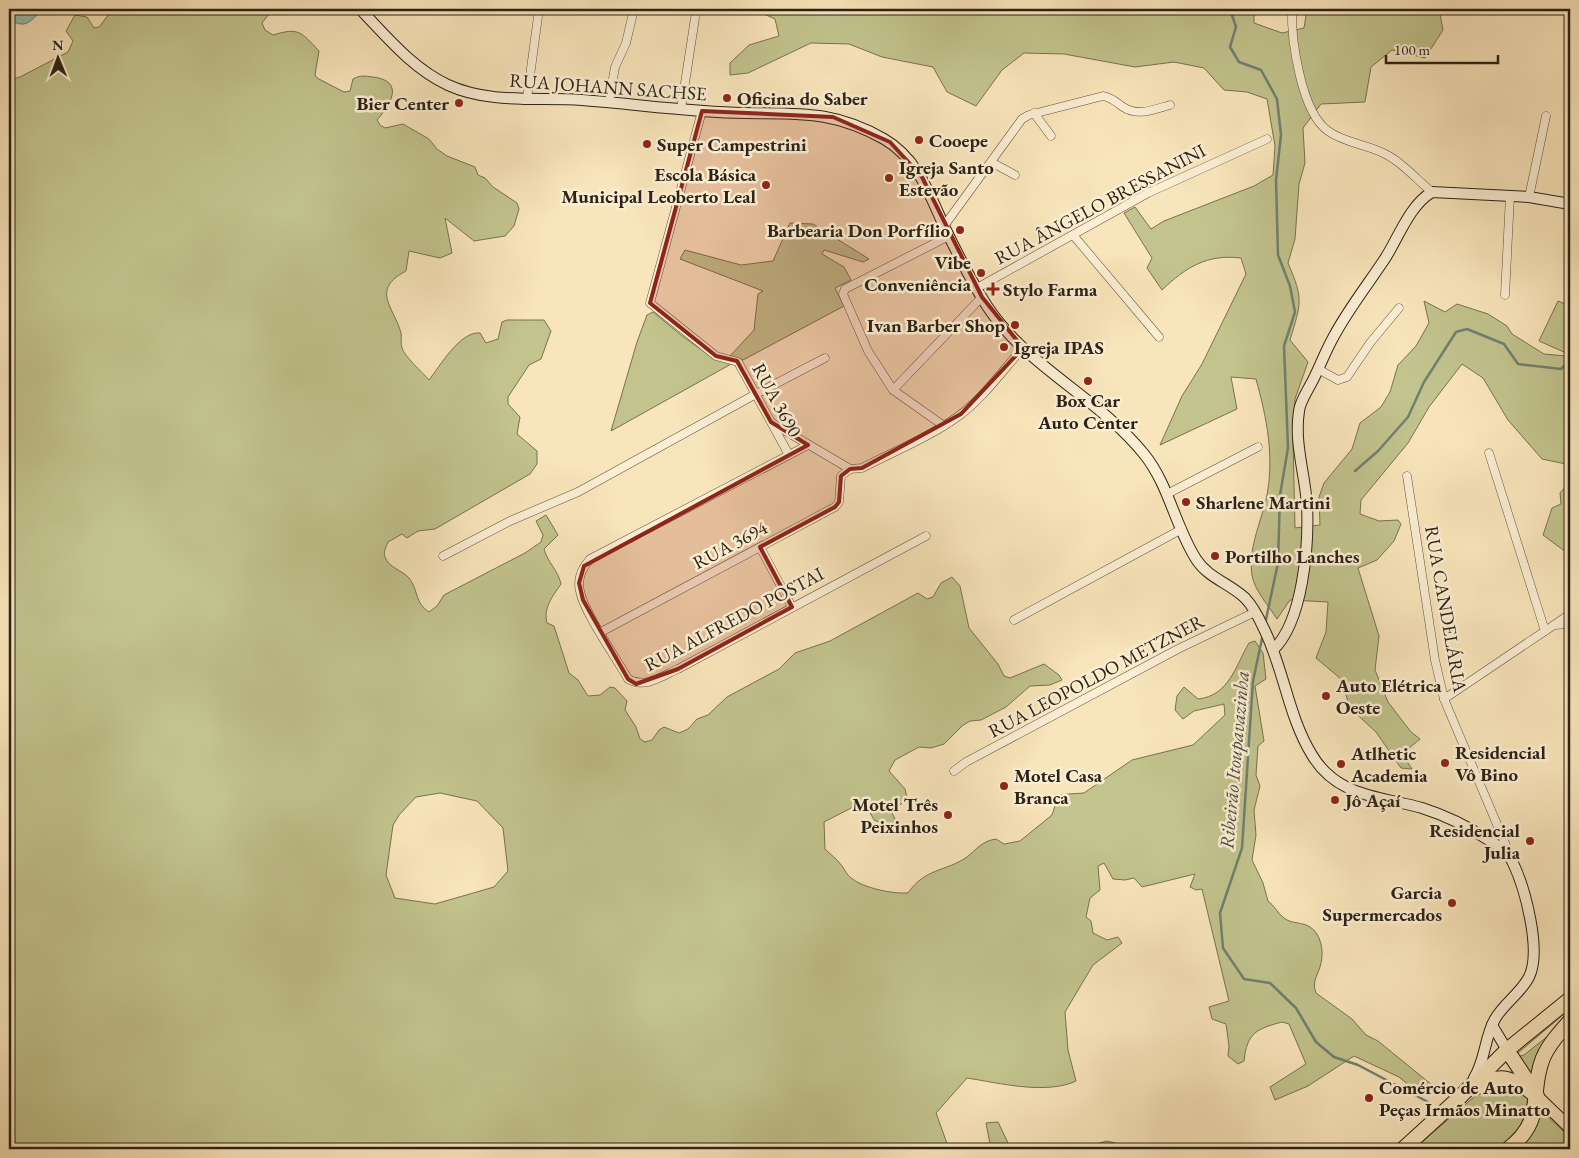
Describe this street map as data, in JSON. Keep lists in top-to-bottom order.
{
  "streets": {
    "street": [
      "RUA JOHANN SACHSE",
      "RUA ÂNGELO BRESSANINI",
      "RUA 3690",
      "RUA 3694",
      "RUA CANDELÁRIA",
      "RUA ALFREDO POSTAI",
      "RUA LEOPOLDO METZNER"
    ]
  },
  "crossings": [
    ["RUA JOHANN SACHSE", "RUA ÂNGELO BRESSANINI"],
    ["RUA JOHANN SACHSE", "RUA 3690"],
    ["RUA JOHANN SACHSE", "RUA CANDELÁRIA"],
    ["RUA JOHANN SACHSE", "RUA LEOPOLDO METZNER"],
    ["RUA 3690", "RUA ALFREDO POSTAI"],
    ["RUA 3694", "RUA ALFREDO POSTAI"]
  ],
  "water": ["Ribeirão Itoupavazinha"],
  "places": {
    "other": [
      "Oficina do Saber",
      "Bier Center",
      "Cooepe",
      "Super Campestrini",
      "Igreja Santo Estevão",
      "Escola Básica Municipal Leoberto Leal",
      "Barbearia Don Porfílio",
      "Vibe Conveniência",
      "Ivan Barber Shop",
      "Igreja IPAS",
      "Box Car Auto Center",
      "Sharlene Martini",
      "Portilho Lanches",
      "Auto Elétrica Oeste",
      "Residencial Vô Bino",
      "Atlhetic Academia",
      "Motel Casa Branca",
      "Jô Açaí",
      "Motel Três Peixinhos",
      "Residencial Julia",
      "Garcia Supermercados",
      "Comércio de Auto Peças Irmãos Minatto"
    ],
    "health": ["Stylo Farma"]
  },
  "scale_bar": "100 m",
  "north": "top"
}
